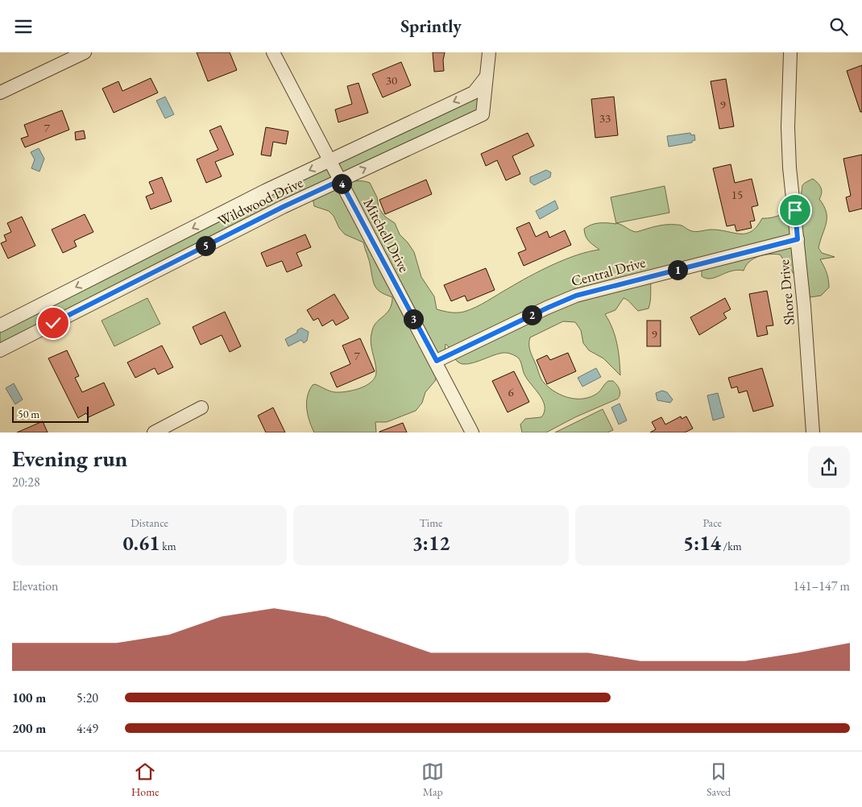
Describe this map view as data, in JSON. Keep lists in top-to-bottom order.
{
  "streets": {
    "street": [
      "Wildwood Drive",
      "Mitchell Drive",
      "Central Drive",
      "Shore Drive"
    ]
  },
  "crossings": [
    ["Wildwood Drive", "Mitchell Drive"],
    ["Mitchell Drive", "Central Drive"],
    ["Central Drive", "Shore Drive"]
  ],
  "house_numbers": [
    "30",
    "9",
    "33",
    "7",
    "15",
    "9",
    "7",
    "6"
  ],
  "scale_bar": "50 m",
  "page": {
    "header": "Sprintly",
    "pins": [
      "4",
      "5",
      "1",
      "2",
      "3"
    ],
    "scale": "50 m",
    "heading": ["Evening run", "20:28"],
    "stats": [
      ["Distance", "0.61 km"],
      ["Time", "3:12"],
      ["Pace", "5:14 /km"]
    ],
    "chart": ["Elevation", "141–147 m"],
    "list": [
      {
        "name": "100 m",
        "note": "5:20"
      },
      {
        "name": "200 m",
        "note": "4:49"
      }
    ],
    "tabs": ["Home", "Map", "Saved"]
  }
}
